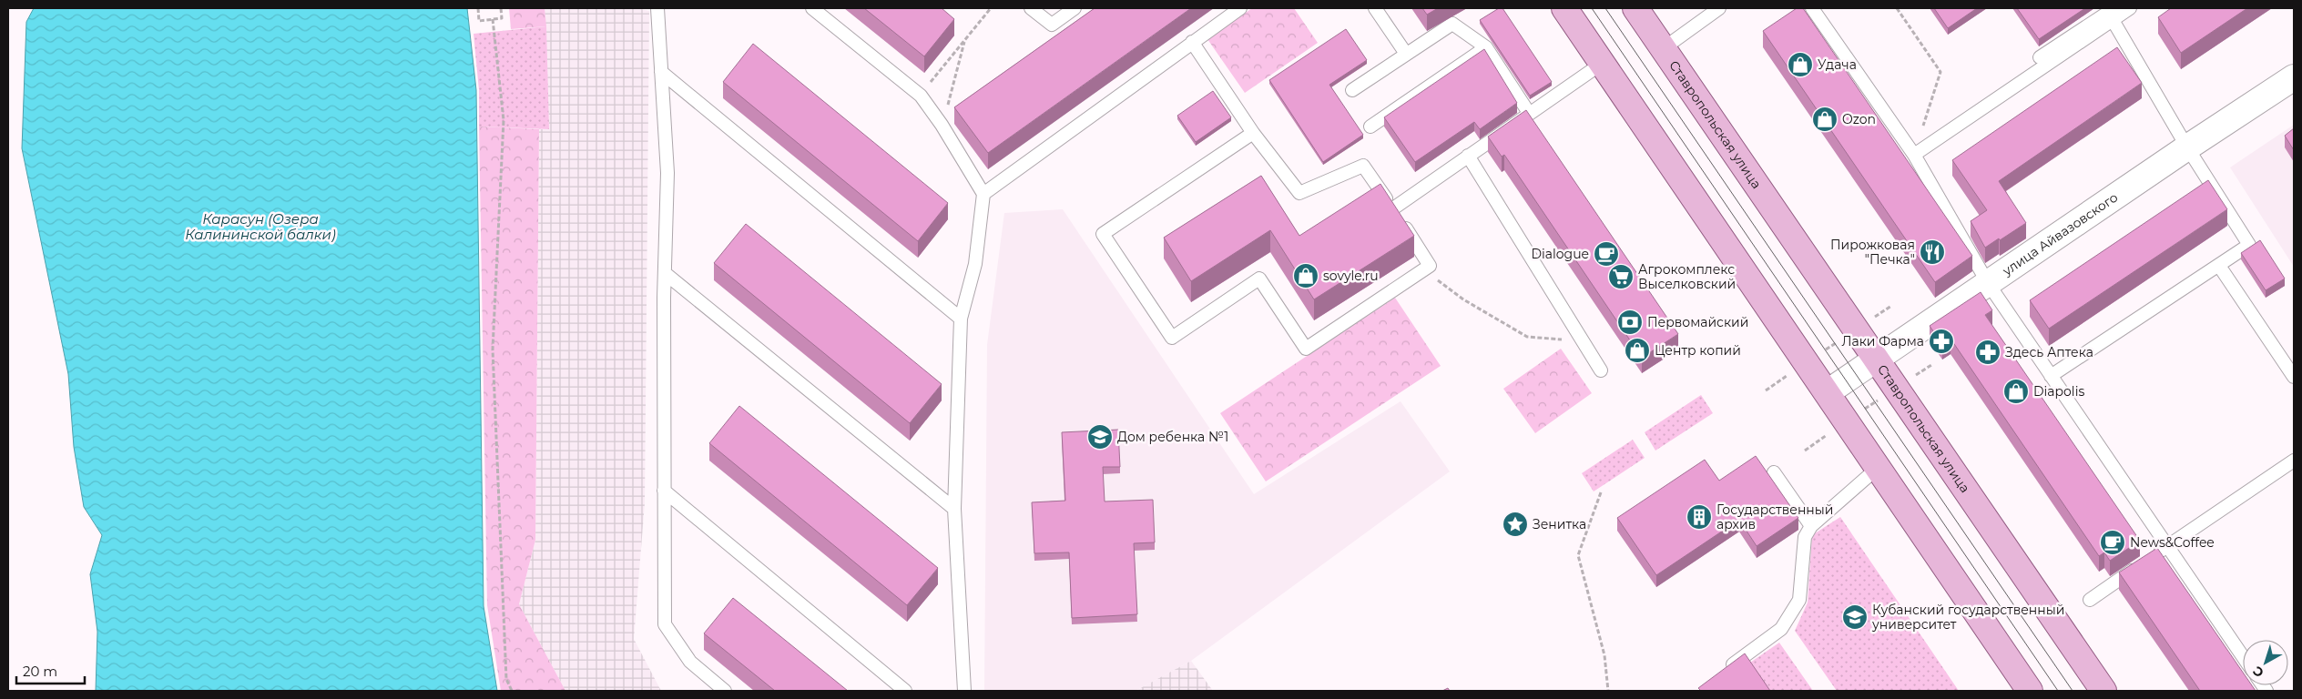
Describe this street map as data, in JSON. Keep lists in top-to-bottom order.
{
  "streets": {
    "main road": ["Ставропольская улица"],
    "street": ["улица Айвазовского"]
  },
  "crossings": [
    ["Ставропольская улица", "улица Айвазовского"]
  ],
  "water": ["Карасун (Озера Калининской балки)"],
  "places": {
    "shop": [
      "Удача",
      "Ozon",
      "sovyle.ru",
      "Центр копий",
      "Diapolis"
    ],
    "restaurant": ["Пирожковая \"Печка\""],
    "cafe": ["Dialogue", "News&Coffee"],
    "supermarket": ["Агрокомплекс Выселковский"],
    "bank": ["Первомайский"],
    "pharmacy": ["Лаки Фарма", "Здесь Аптека"],
    "school or university": ["Дом ребенка №1", "Кубанский государственный университет"],
    "building": ["Государственный архив"],
    "place": ["Зенитка"]
  },
  "scale_bar": "20 m",
  "north": "bottom left"
}
